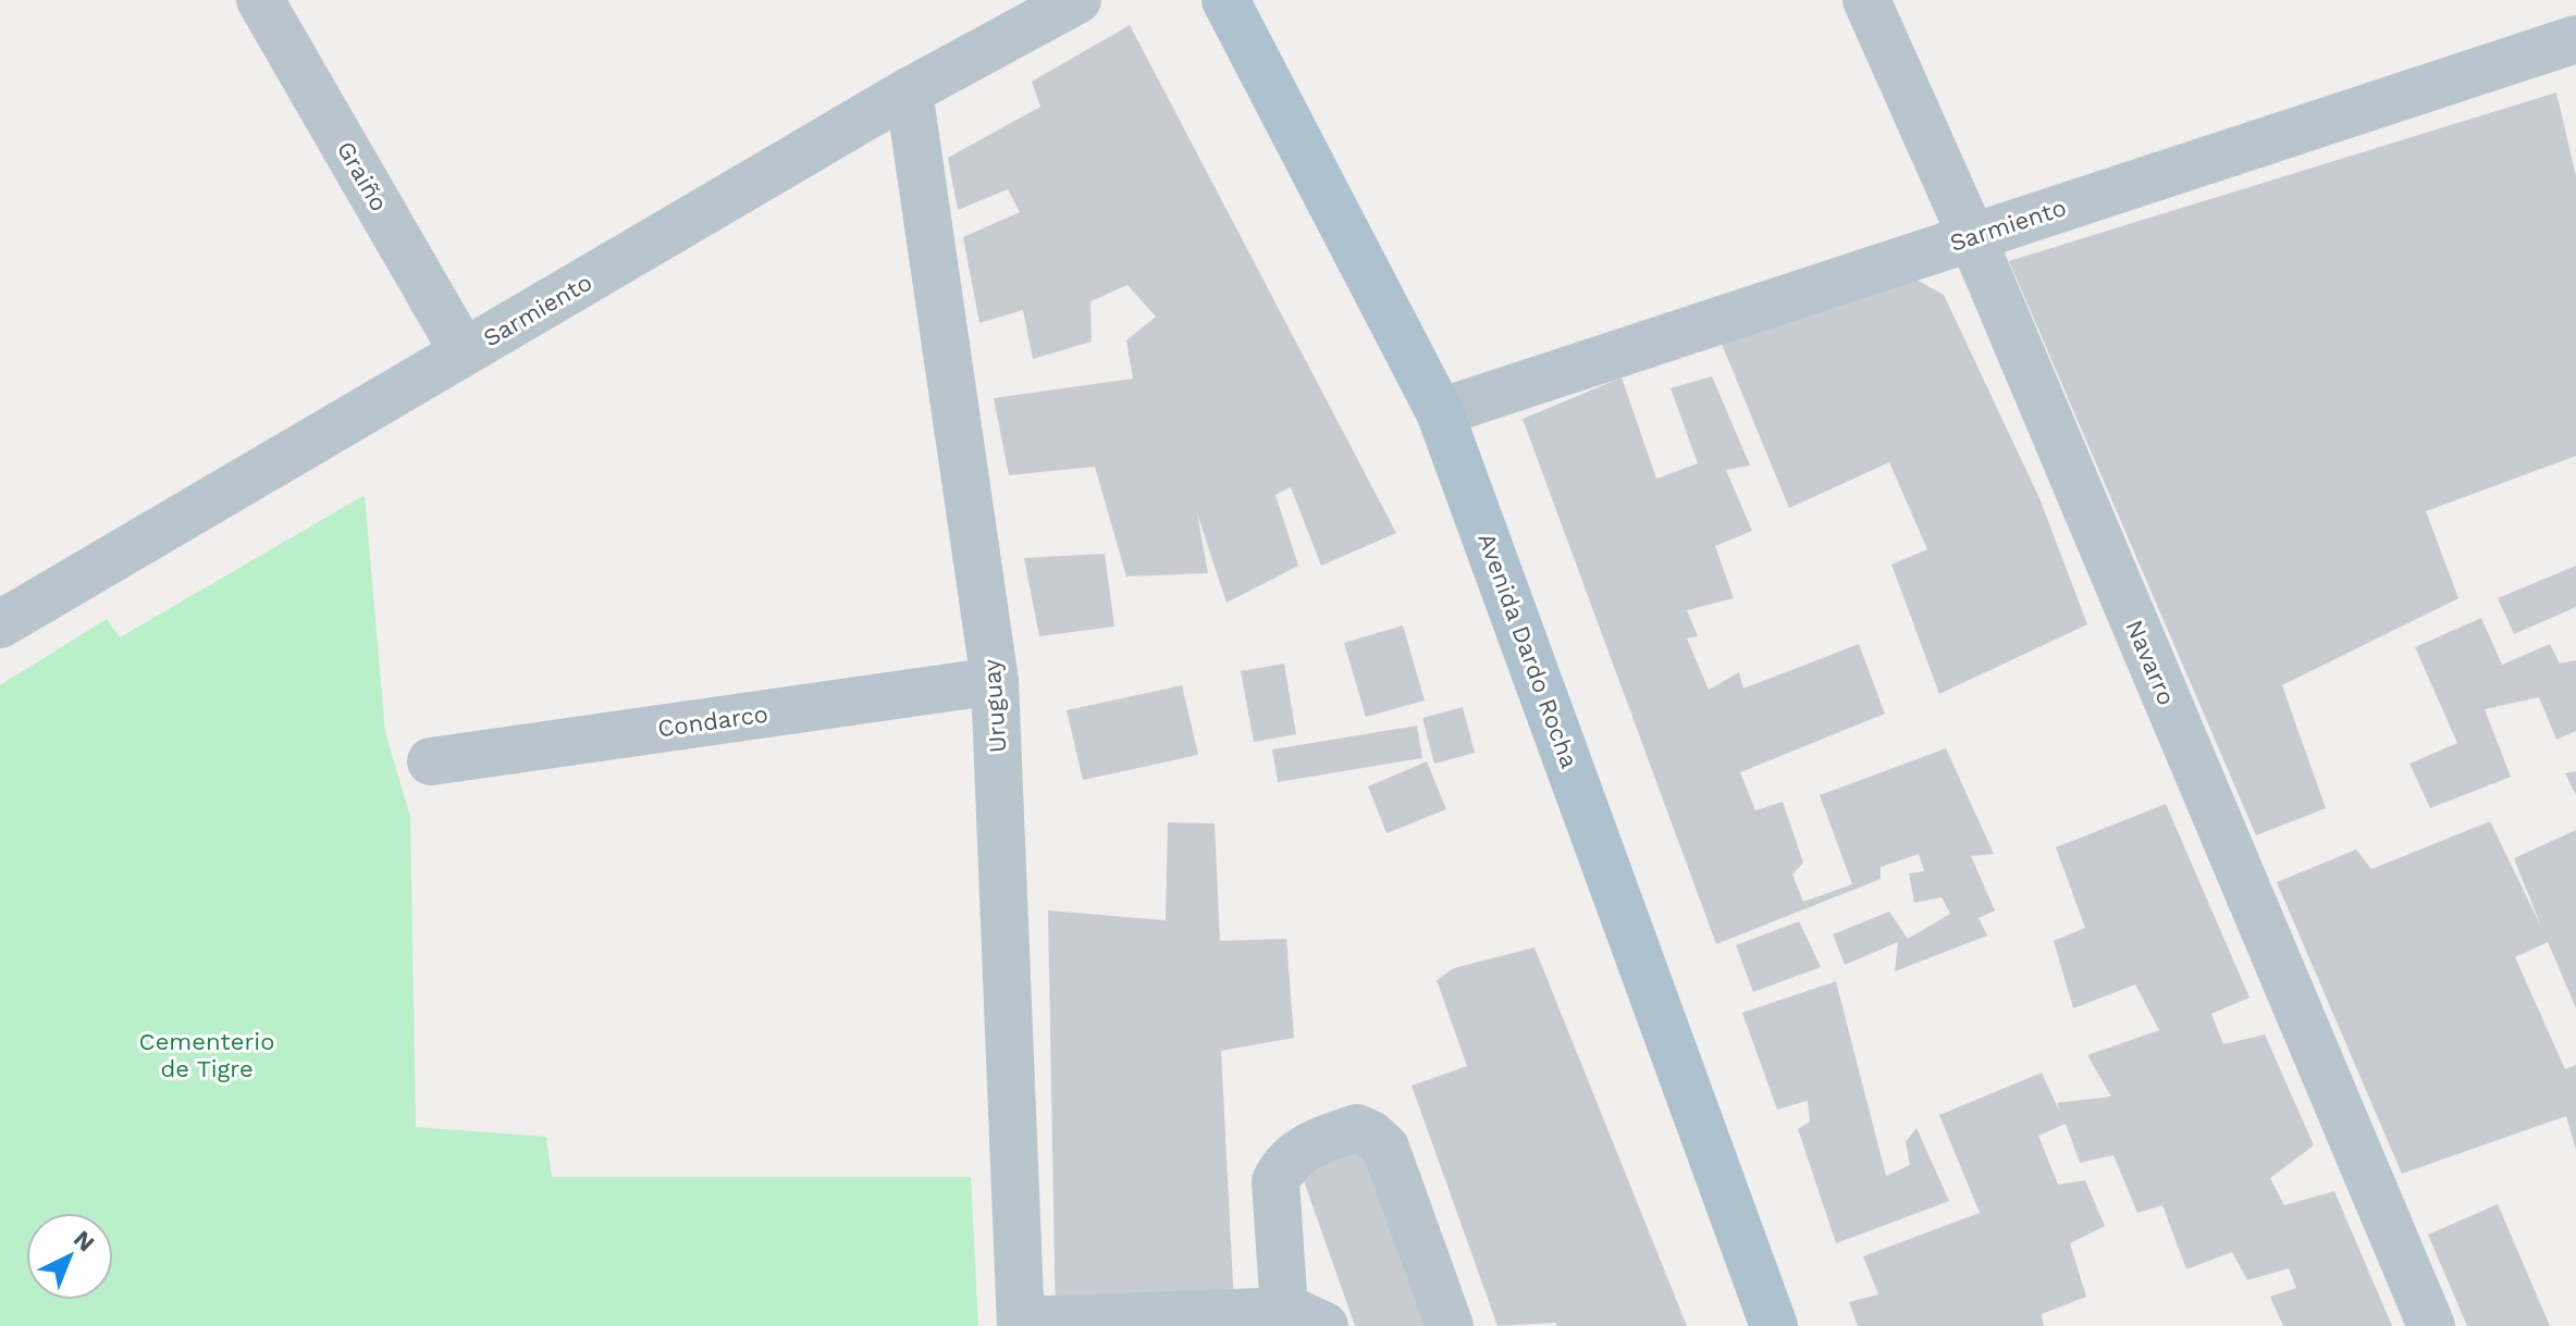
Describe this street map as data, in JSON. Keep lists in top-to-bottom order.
{
  "streets": {
    "main road": ["Avenida Dardo Rocha"],
    "street": [
      "Graiño",
      "Sarmiento",
      "Navarro",
      "Uruguay",
      "Condarco"
    ]
  },
  "crossings": [
    ["Graiño", "Sarmiento"],
    ["Sarmiento", "Avenida Dardo Rocha"],
    ["Sarmiento", "Navarro"],
    ["Sarmiento", "Uruguay"],
    ["Uruguay", "Condarco"]
  ],
  "parks": ["Cementerio de Tigre"],
  "north": "top right"
}
